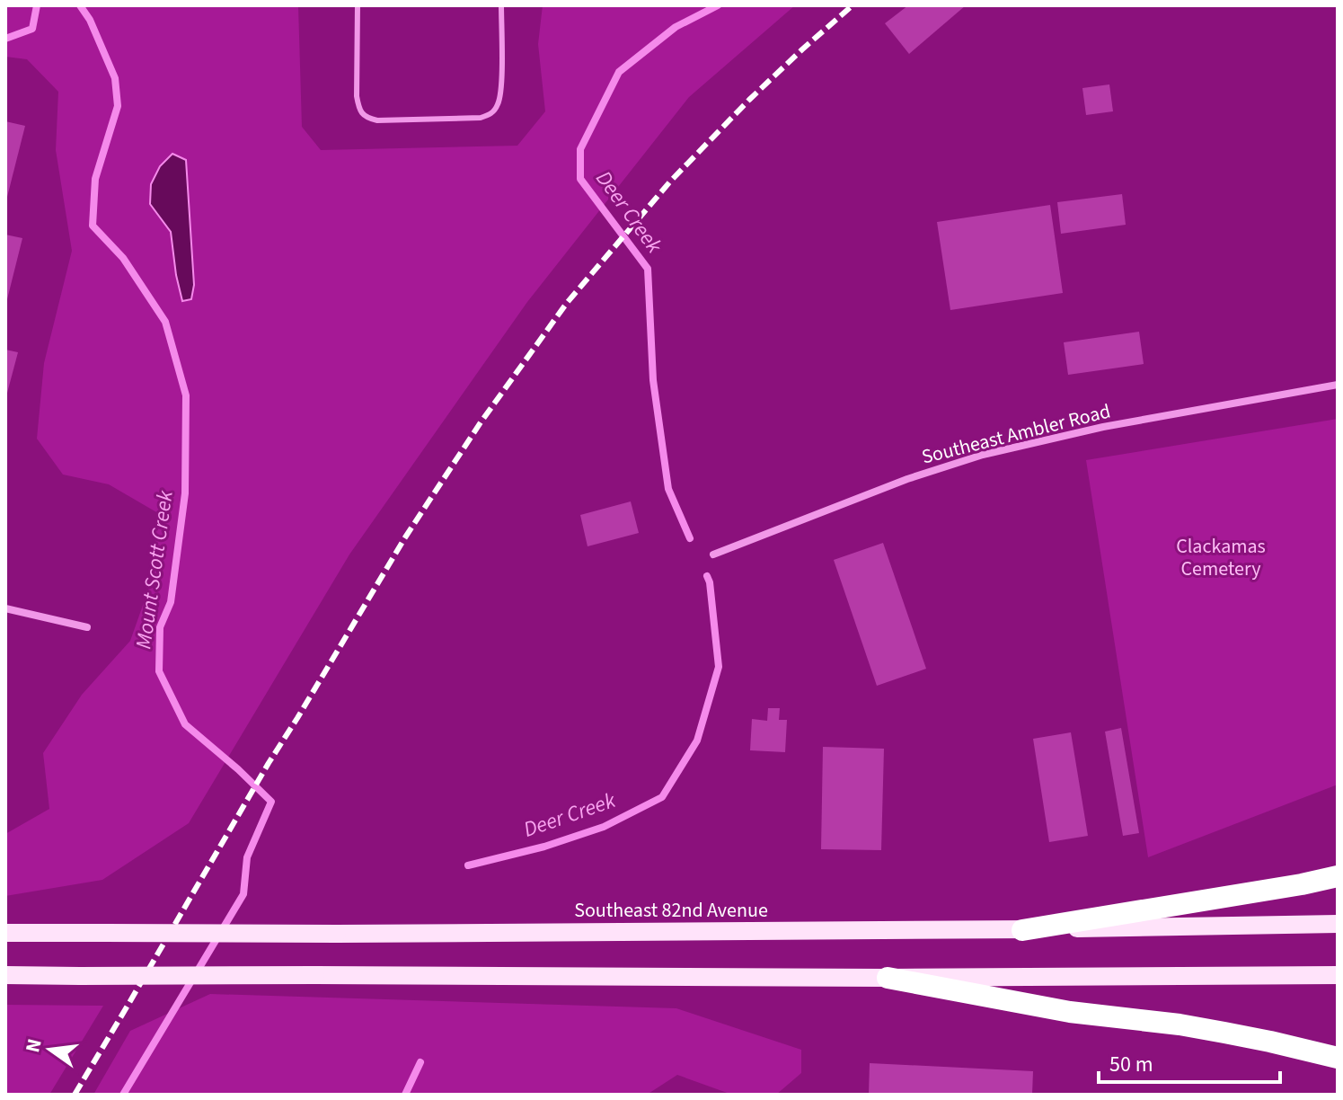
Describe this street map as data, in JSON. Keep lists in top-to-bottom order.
{
  "streets": {
    "main road": ["Southeast 82nd Avenue"],
    "street": ["Southeast Ambler Road"]
  },
  "water": ["Deer Creek", "Mount Scott Creek"],
  "parks": ["Clackamas Cemetery"],
  "scale_bar": "50 m",
  "north": "left"
}
